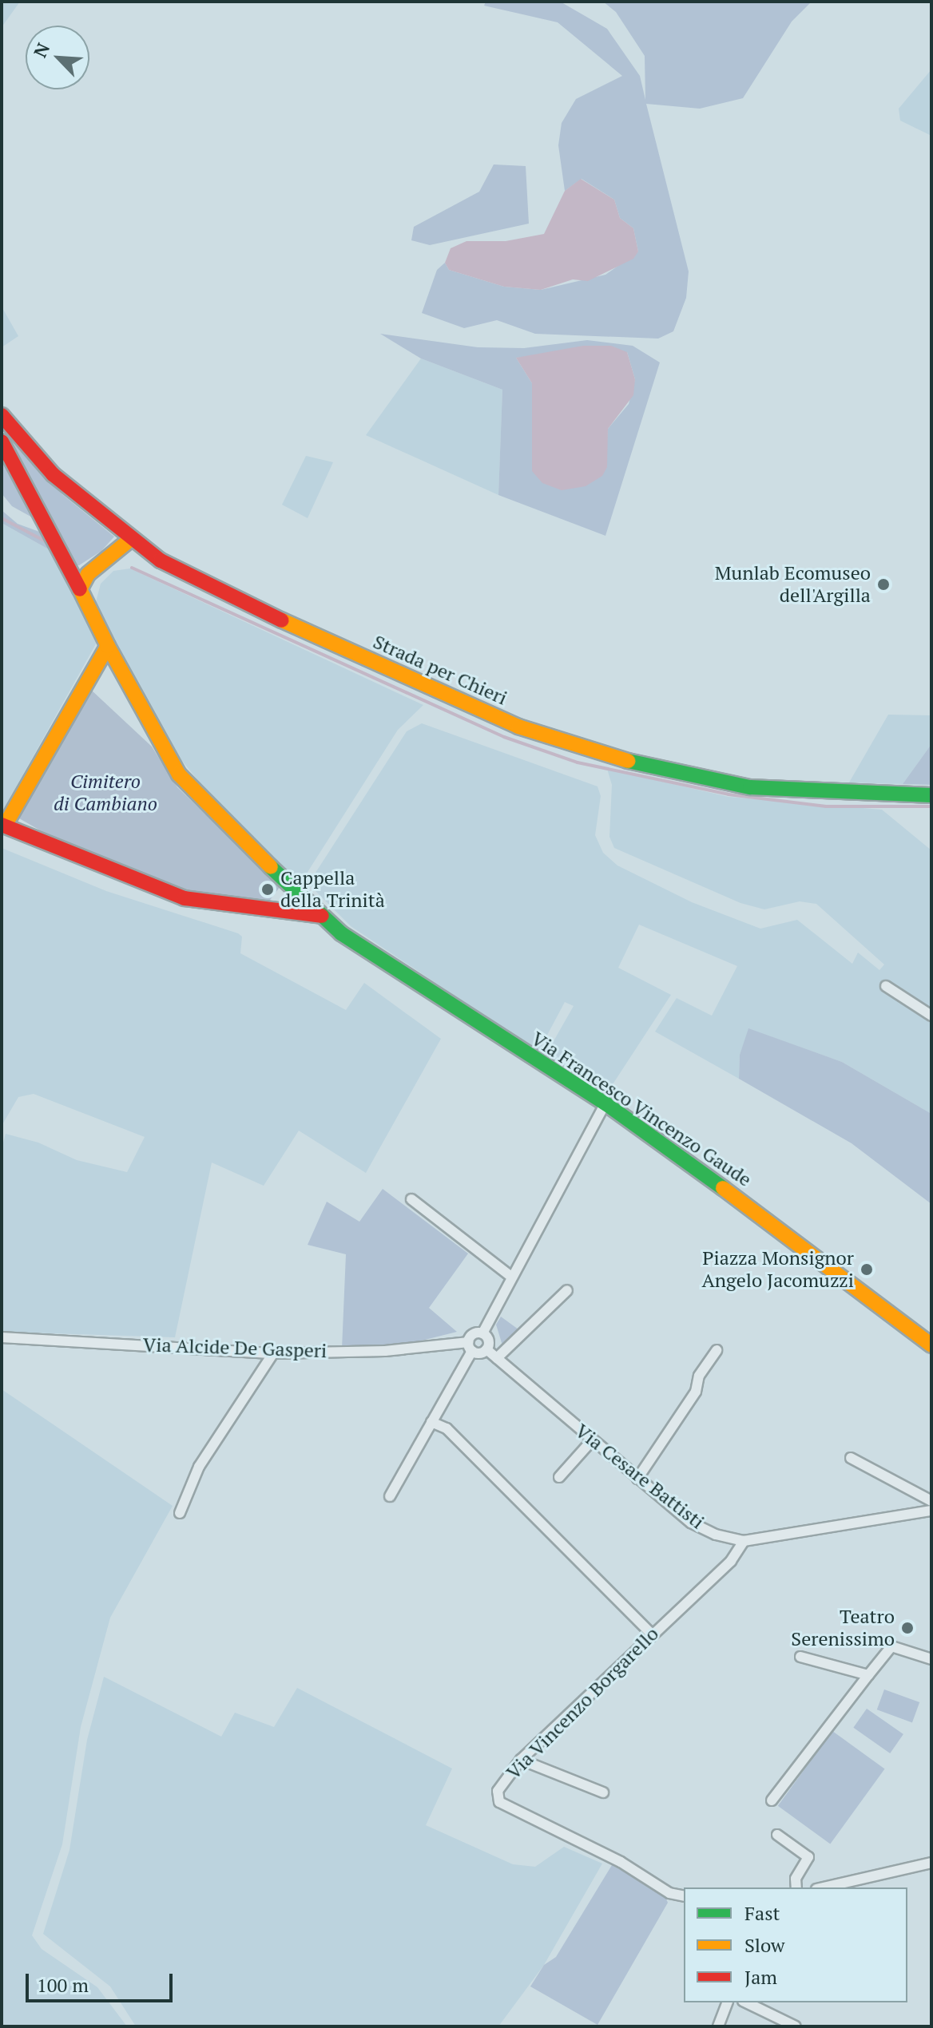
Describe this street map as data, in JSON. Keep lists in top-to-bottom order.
{
  "streets": {
    "street": [
      "Strada per Chieri",
      "Via Francesco Vincenzo Gaude",
      "Via Alcide De Gasperi",
      "Via Cesare Battisti",
      "Via Vincenzo Borgarello"
    ]
  },
  "crossings": [
    ["Via Alcide De Gasperi", "Via Cesare Battisti"],
    ["Via Cesare Battisti", "Via Vincenzo Borgarello"]
  ],
  "parks": ["Cimitero di Cambiano"],
  "places": [
    "Munlab Ecomuseo dell'Argilla",
    "Cappella della Trinità",
    "Piazza Monsignor Angelo Jacomuzzi",
    "Teatro Serenissimo"
  ],
  "legend": ["Fast", "Slow", "Jam"],
  "scale_bar": "100 m",
  "north": "top left"
}
